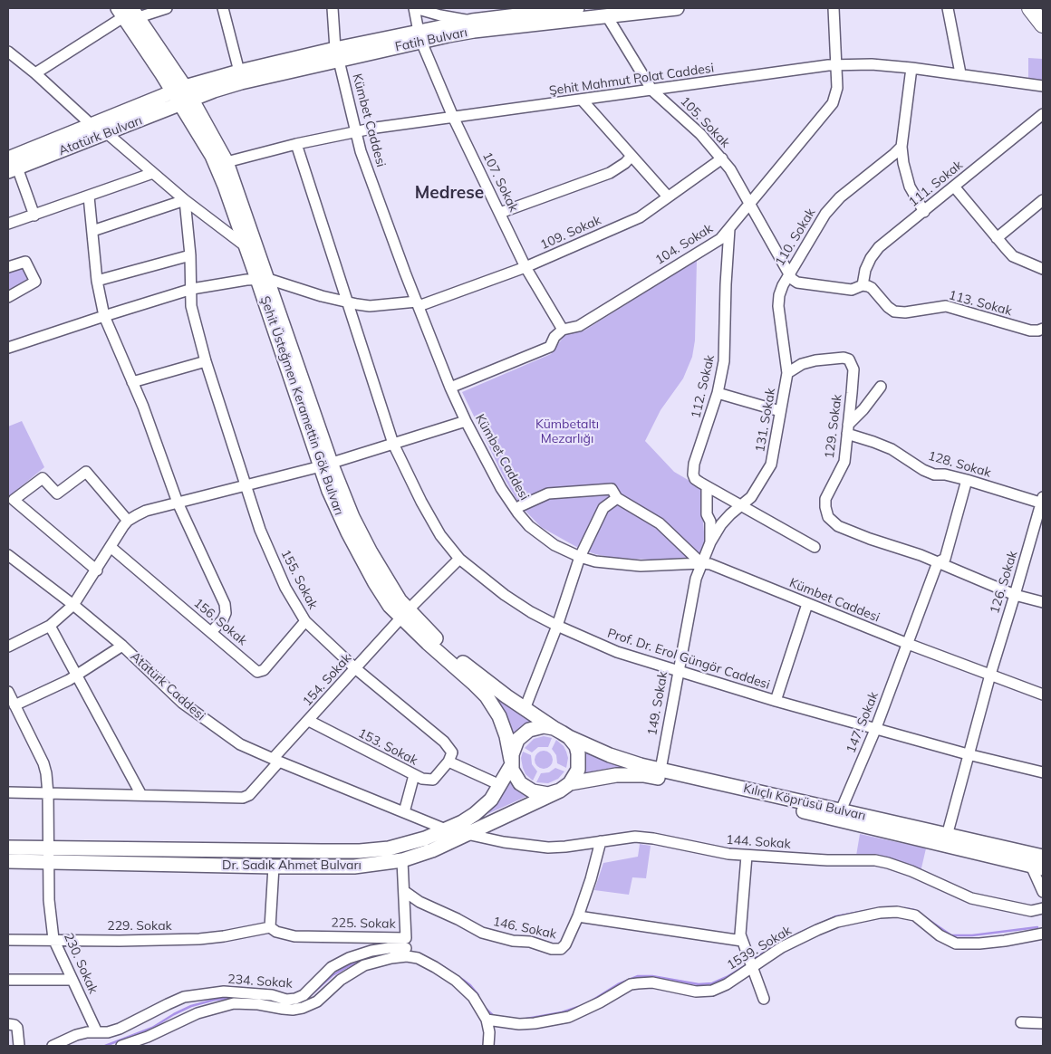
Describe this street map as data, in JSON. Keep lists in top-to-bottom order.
{
  "streets": {
    "main road": [
      "Fatih Bulvarı",
      "Atatürk Bulvarı",
      "Şehit Üsteğmen Keramettin Gök Bulvarı",
      "Kılıçlı Köprüsü Bulvarı",
      "Dr. Sadık Ahmet Bulvarı"
    ],
    "street": [
      "Şehit Mahmut Polat Caddesi",
      "Kümbet Caddesi",
      "105. Sokak",
      "107. Sokak",
      "111. Sokak",
      "109. Sokak",
      "110. Sokak",
      "104. Sokak",
      "113. Sokak",
      "112. Sokak",
      "131. Sokak",
      "129. Sokak",
      "128. Sokak",
      "155. Sokak",
      "126. Sokak",
      "156. Sokak",
      "Prof. Dr. Erol Güngör Caddesi",
      "154. Sokak",
      "Atatürk Caddesi",
      "149. Sokak",
      "147. Sokak",
      "153. Sokak",
      "144. Sokak",
      "225. Sokak",
      "229. Sokak",
      "146. Sokak",
      "1539. Sokak",
      "230. Sokak",
      "234. Sokak"
    ]
  },
  "crossings": [
    ["Fatih Bulvarı", "Kümbet Caddesi"],
    ["Fatih Bulvarı", "105. Sokak"],
    ["Fatih Bulvarı", "Atatürk Bulvarı"],
    ["Fatih Bulvarı", "107. Sokak"],
    ["Fatih Bulvarı", "Şehit Üsteğmen Keramettin Gök Bulvarı"],
    ["Şehit Mahmut Polat Caddesi", "Kümbet Caddesi"],
    ["Şehit Mahmut Polat Caddesi", "105. Sokak"],
    ["Şehit Mahmut Polat Caddesi", "107. Sokak"],
    ["Şehit Mahmut Polat Caddesi", "104. Sokak"],
    ["Şehit Mahmut Polat Caddesi", "Şehit Üsteğmen Keramettin Gök Bulvarı"],
    ["Şehit Mahmut Polat Caddesi", "Prof. Dr. Erol Güngör Caddesi"],
    ["Kümbet Caddesi", "109. Sokak"],
    ["Kümbet Caddesi", "126. Sokak"],
    ["Kümbet Caddesi", "149. Sokak"],
    ["Kümbet Caddesi", "147. Sokak"],
    ["105. Sokak", "109. Sokak"],
    ["105. Sokak", "104. Sokak"],
    ["Atatürk Bulvarı", "Şehit Üsteğmen Keramettin Gök Bulvarı"],
    ["107. Sokak", "109. Sokak"],
    ["107. Sokak", "104. Sokak"],
    ["111. Sokak", "113. Sokak"],
    ["109. Sokak", "Şehit Üsteğmen Keramettin Gök Bulvarı"],
    ["109. Sokak", "Prof. Dr. Erol Güngör Caddesi"],
    ["110. Sokak", "131. Sokak"],
    ["104. Sokak", "112. Sokak"],
    ["112. Sokak", "131. Sokak"],
    ["Şehit Üsteğmen Keramettin Gök Bulvarı", "154. Sokak"],
    ["Şehit Üsteğmen Keramettin Gök Bulvarı", "Kılıçlı Köprüsü Bulvarı"],
    ["Şehit Üsteğmen Keramettin Gök Bulvarı", "Dr. Sadık Ahmet Bulvarı"],
    ["131. Sokak", "129. Sokak"],
    ["129. Sokak", "128. Sokak"],
    ["129. Sokak", "126. Sokak"],
    ["128. Sokak", "126. Sokak"],
    ["155. Sokak", "156. Sokak"],
    ["155. Sokak", "154. Sokak"],
    ["126. Sokak", "Prof. Dr. Erol Güngör Caddesi"],
    ["126. Sokak", "Kılıçlı Köprüsü Bulvarı"],
    ["Prof. Dr. Erol Güngör Caddesi", "154. Sokak"],
    ["Prof. Dr. Erol Güngör Caddesi", "149. Sokak"],
    ["Prof. Dr. Erol Güngör Caddesi", "147. Sokak"],
    ["154. Sokak", "Atatürk Caddesi"],
    ["154. Sokak", "153. Sokak"],
    ["154. Sokak", "230. Sokak"],
    ["Atatürk Caddesi", "Dr. Sadık Ahmet Bulvarı"],
    ["149. Sokak", "Kılıçlı Köprüsü Bulvarı"],
    ["147. Sokak", "Kılıçlı Köprüsü Bulvarı"],
    ["Kılıçlı Köprüsü Bulvarı", "Dr. Sadık Ahmet Bulvarı"],
    ["144. Sokak", "Dr. Sadık Ahmet Bulvarı"],
    ["144. Sokak", "146. Sokak"],
    ["Dr. Sadık Ahmet Bulvarı", "225. Sokak"],
    ["Dr. Sadık Ahmet Bulvarı", "230. Sokak"],
    ["225. Sokak", "229. Sokak"],
    ["225. Sokak", "146. Sokak"],
    ["225. Sokak", "234. Sokak"],
    ["229. Sokak", "230. Sokak"],
    ["230. Sokak", "234. Sokak"]
  ],
  "districts": ["Medrese"],
  "parks": ["Kümbetaltı Mezarlığı"]
}
